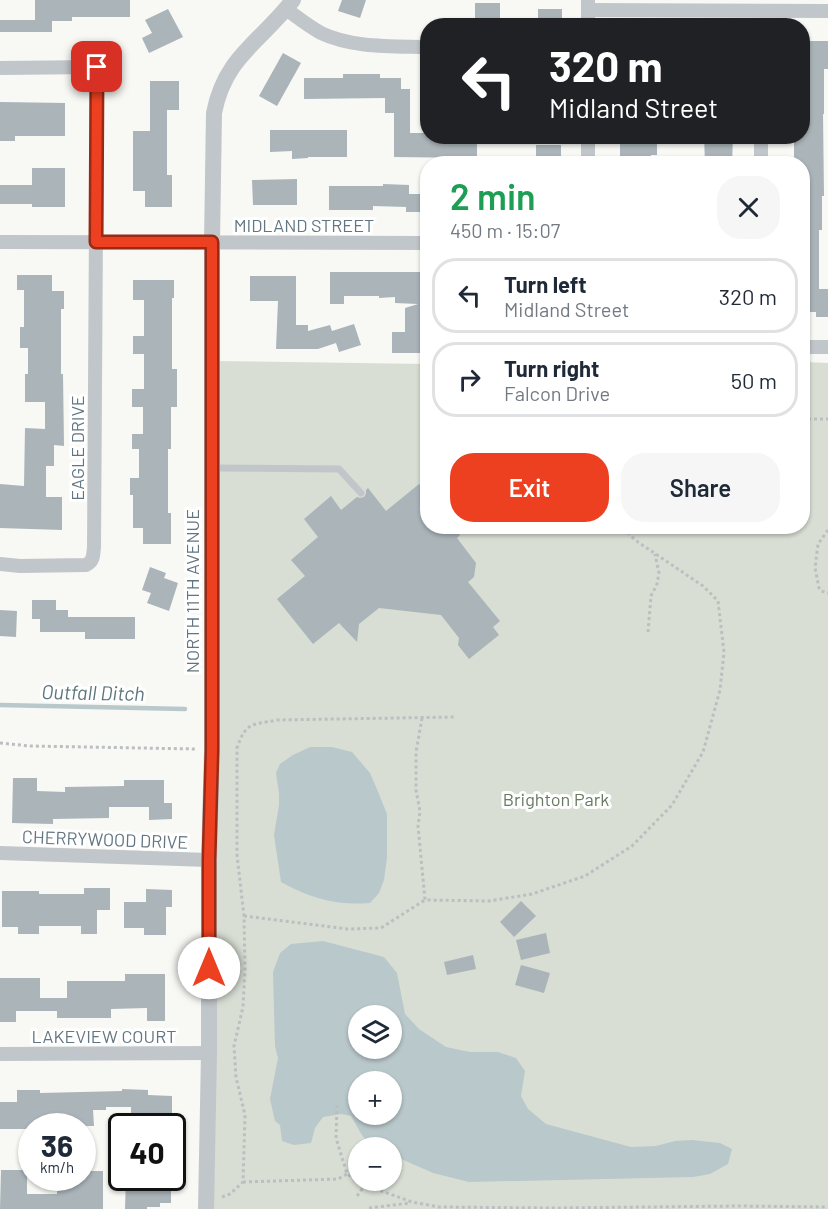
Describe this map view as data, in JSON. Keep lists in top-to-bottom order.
{
  "streets": {
    "street": [
      "MIDLAND STREET",
      "EAGLE DRIVE",
      "NORTH 11TH AVENUE",
      "CHERRYWOOD DRIVE",
      "LAKEVIEW COURT"
    ]
  },
  "crossings": [
    ["MIDLAND STREET", "EAGLE DRIVE"],
    ["MIDLAND STREET", "NORTH 11TH AVENUE"],
    ["NORTH 11TH AVENUE", "CHERRYWOOD DRIVE"],
    ["NORTH 11TH AVENUE", "LAKEVIEW COURT"]
  ],
  "water": ["Outfall Ditch"],
  "parks": ["Brighton Park"],
  "page": {
    "turn": ["320 m", "Midland Street"],
    "heading": ["2 min", "450 m · 15:07"],
    "list": [
      {
        "name": "Turn left",
        "note": "Midland Street",
        "value": "320 m"
      },
      {
        "name": "Turn right",
        "note": "Falcon Drive",
        "value": "50 m"
      }
    ],
    "buttons": ["Exit", "Share"],
    "map_buttons": ["+", "−"],
    "speed": "36 km/h",
    "limit": "40"
  }
}
